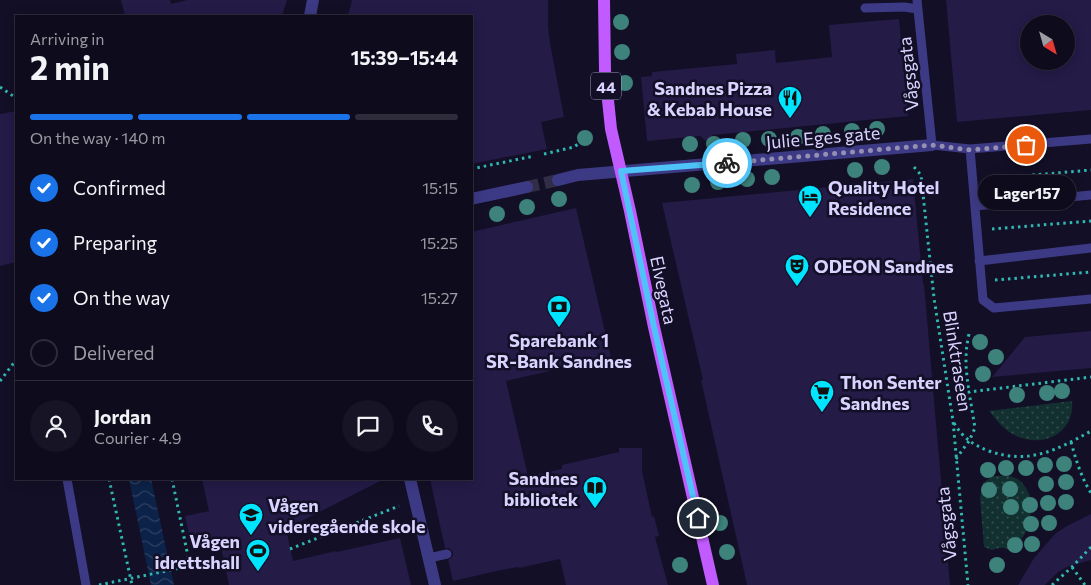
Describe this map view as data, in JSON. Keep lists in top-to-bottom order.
{
  "streets": {
    "main road": ["44", "Elvegata"],
    "street": ["Julie Eges gate"],
    "lane": ["Vågsgata"],
    "path": ["Blinktraseen"]
  },
  "crossings": [
    ["Vågsgata", "Julie Eges gate"],
    ["Vågsgata", "Blinktraseen"],
    ["Julie Eges gate", "Elvegata"]
  ],
  "places": {
    "restaurant": ["Sandnes Pizza & Kebab House"],
    "other": ["Lager157"],
    "hotel": ["Quality Hotel Residence"],
    "theatre": ["ODEON Sandnes"],
    "bank": ["Sparebank 1 SR-Bank Sandnes"],
    "supermarket": ["Thon Senter Sandnes"],
    "library": ["Sandnes bibliotek"],
    "school or university": ["Vågen videregående skole"],
    "sports": ["Vågen idrettshall"]
  },
  "north": "bottom right",
  "page": {
    "heading": ["2 min", "Arriving in", "15:39–15:44"],
    "panel": ["Jordan", "Courier · 4.9"],
    "bar": "On the way · 140 m",
    "list": [
      ["Confirmed", "15:15"],
      ["Preparing", "15:25"],
      ["On the way", "15:27"],
      "Delivered"
    ],
    "bubble": "Lager157"
  }
}
